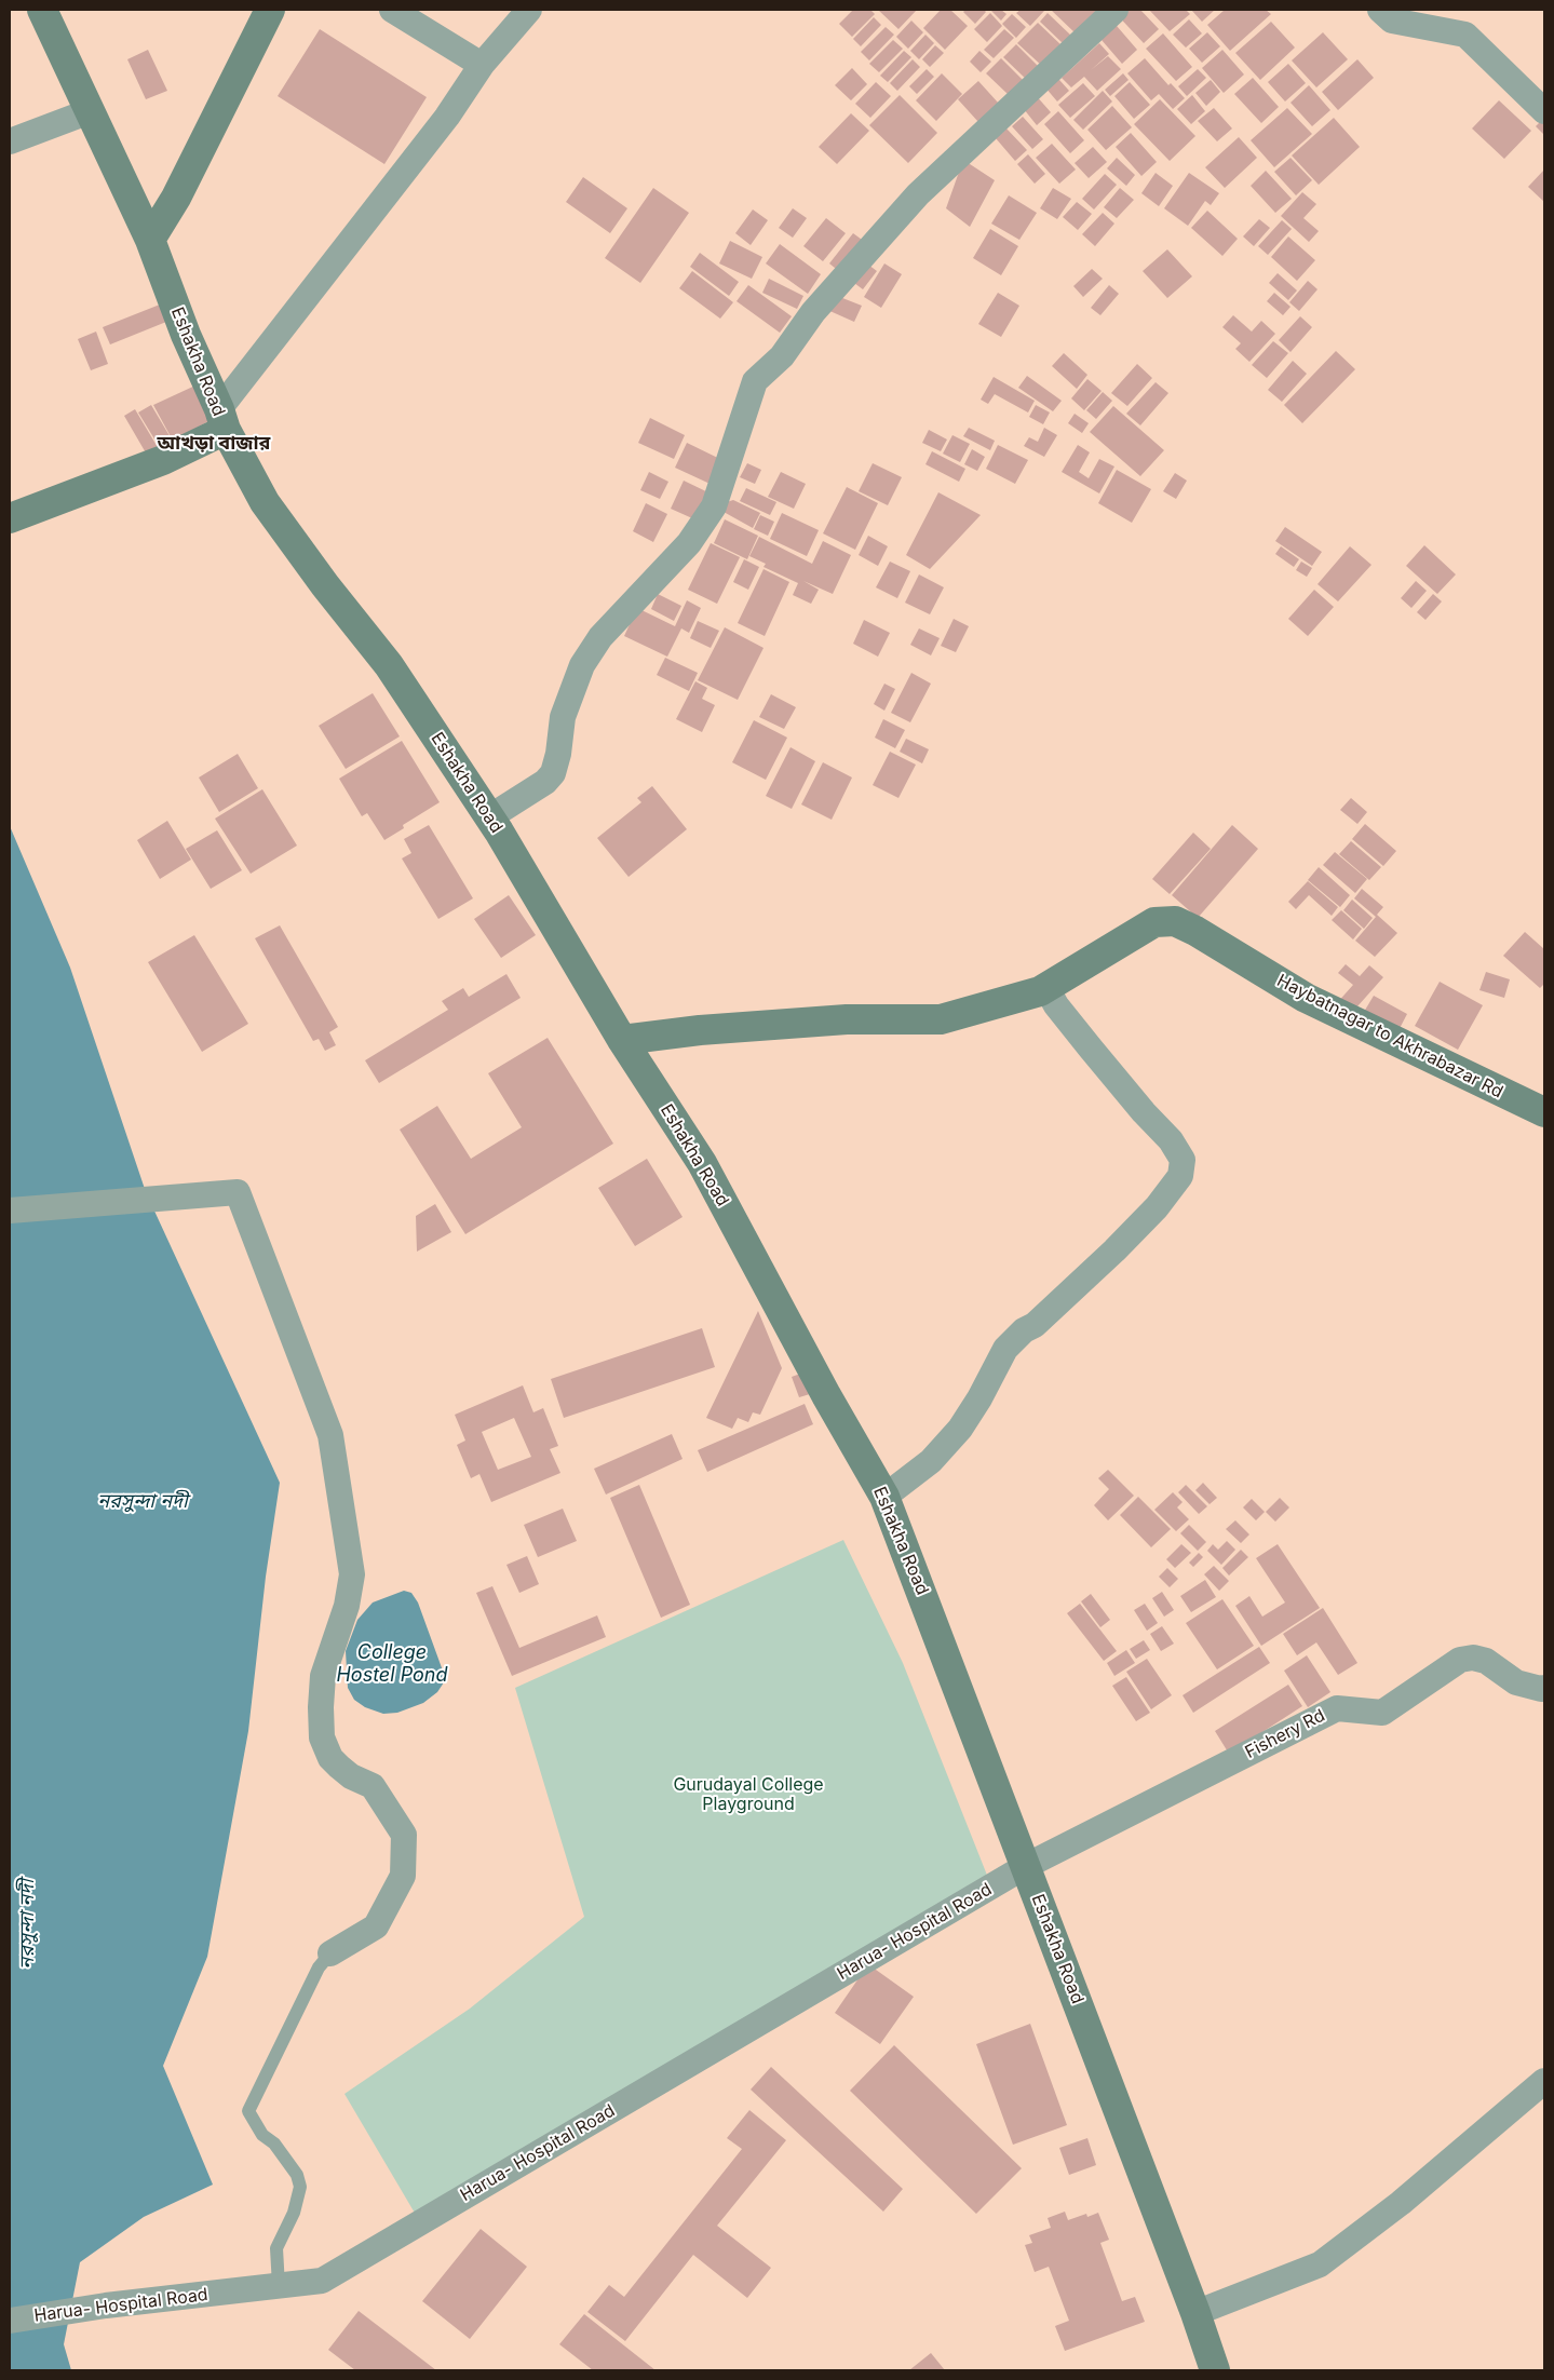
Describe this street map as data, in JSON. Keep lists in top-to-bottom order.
{
  "streets": {
    "street": [
      "Eshakha Road",
      "Haybatnagar to Akhrabazar Rd",
      "Fishery Rd",
      "Harua- Hospital Road"
    ]
  },
  "crossings": [
    ["Eshakha Road", "Haybatnagar to Akhrabazar Rd"],
    ["Eshakha Road", "Fishery Rd"],
    ["Eshakha Road", "Harua- Hospital Road"],
    ["Fishery Rd", "Harua- Hospital Road"]
  ],
  "districts": ["আখড়া বাজার"],
  "water": ["নরসুন্দা নদী", "College Hostel Pond"],
  "parks": ["Gurudayal College Playground"]
}
